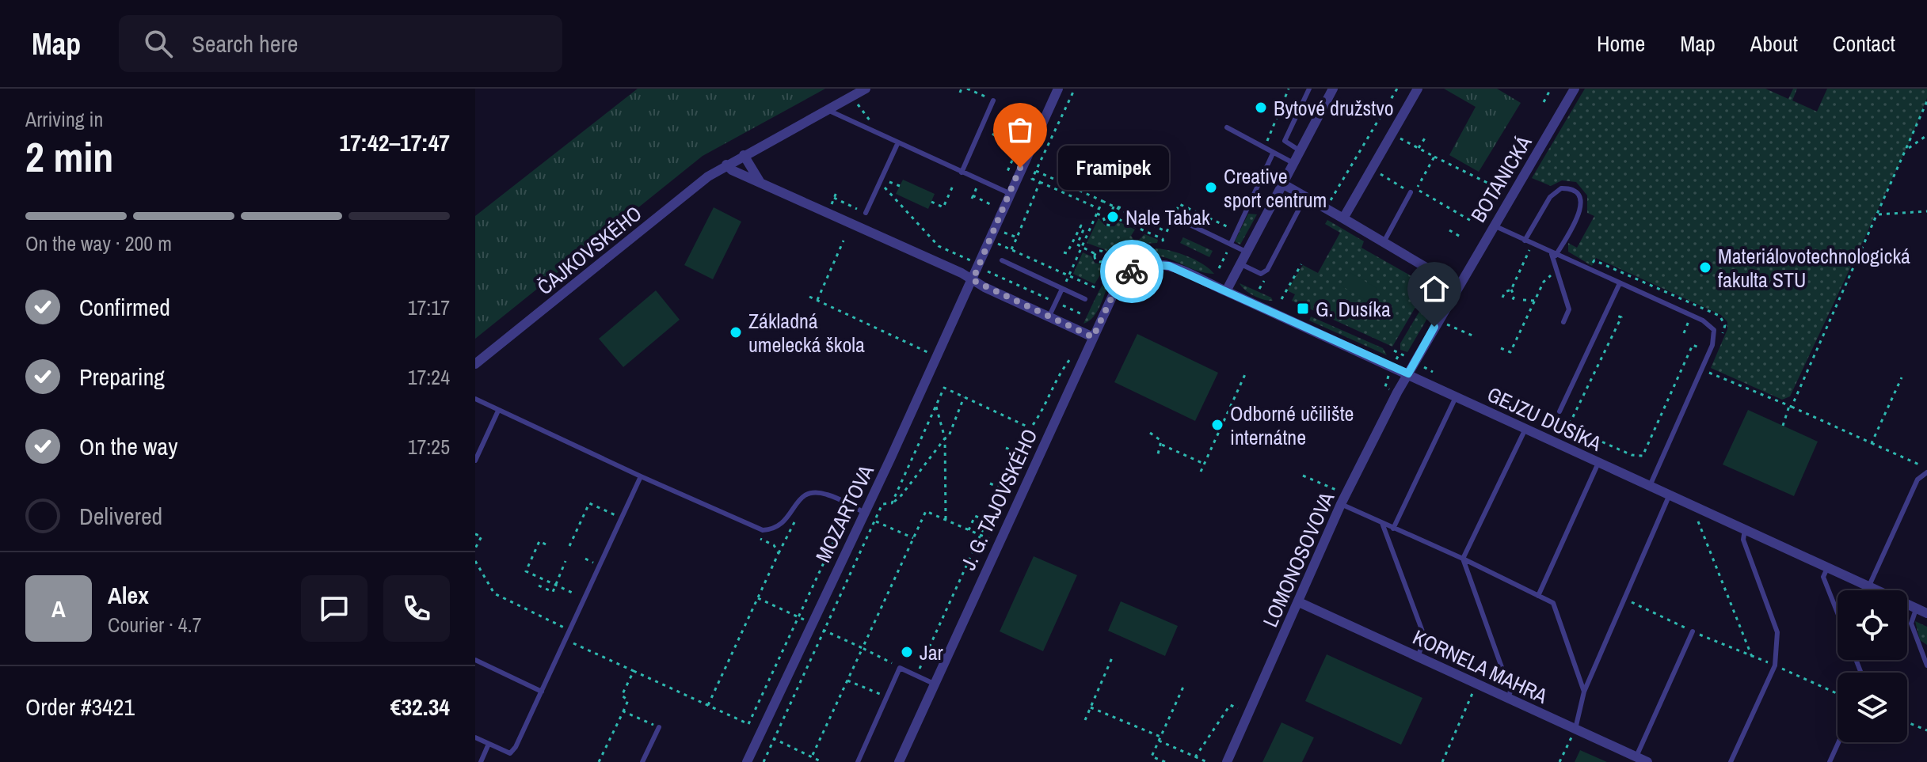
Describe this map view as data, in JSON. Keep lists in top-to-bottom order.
{
  "streets": {
    "street": [
      "BOTANICKÁ",
      "ČAJKOVSKÉHO",
      "GEJZU DUSÍKA",
      "J. G. TAJOVSKÉHO",
      "MOZARTOVA",
      "LOMONOSOVOVA",
      "KORNELA MAHRA"
    ]
  },
  "crossings": [
    ["BOTANICKÁ", "GEJZU DUSÍKA"],
    ["BOTANICKÁ", "LOMONOSOVOVA"],
    ["GEJZU DUSÍKA", "J. G. TAJOVSKÉHO"],
    ["GEJZU DUSÍKA", "LOMONOSOVOVA"],
    ["LOMONOSOVOVA", "KORNELA MAHRA"]
  ],
  "places": {
    "other": [
      "Bytové družstvo",
      "Framipek",
      "Creative sport centrum",
      "Nale Tabak",
      "Materiálovotechnologická fakulta STU",
      "Základná umelecká škola",
      "Odborné učilište internátne",
      "Jar"
    ],
    "transit": ["G. Dusíka"]
  },
  "page": {
    "header": "Map",
    "search": "Search here",
    "nav": [
      "Home",
      "Map",
      "About",
      "Contact"
    ],
    "heading": ["2 min", "Arriving in", "17:42–17:47"],
    "panel": [
      "Alex",
      "Courier · 4.7",
      "Order #3421",
      "€32.34"
    ],
    "bubble": "Framipek",
    "bar": "On the way · 200 m",
    "list": [
      ["Confirmed", "17:17"],
      ["Preparing", "17:24"],
      ["On the way", "17:25"],
      "Delivered"
    ],
    "round": "A"
  }
}
